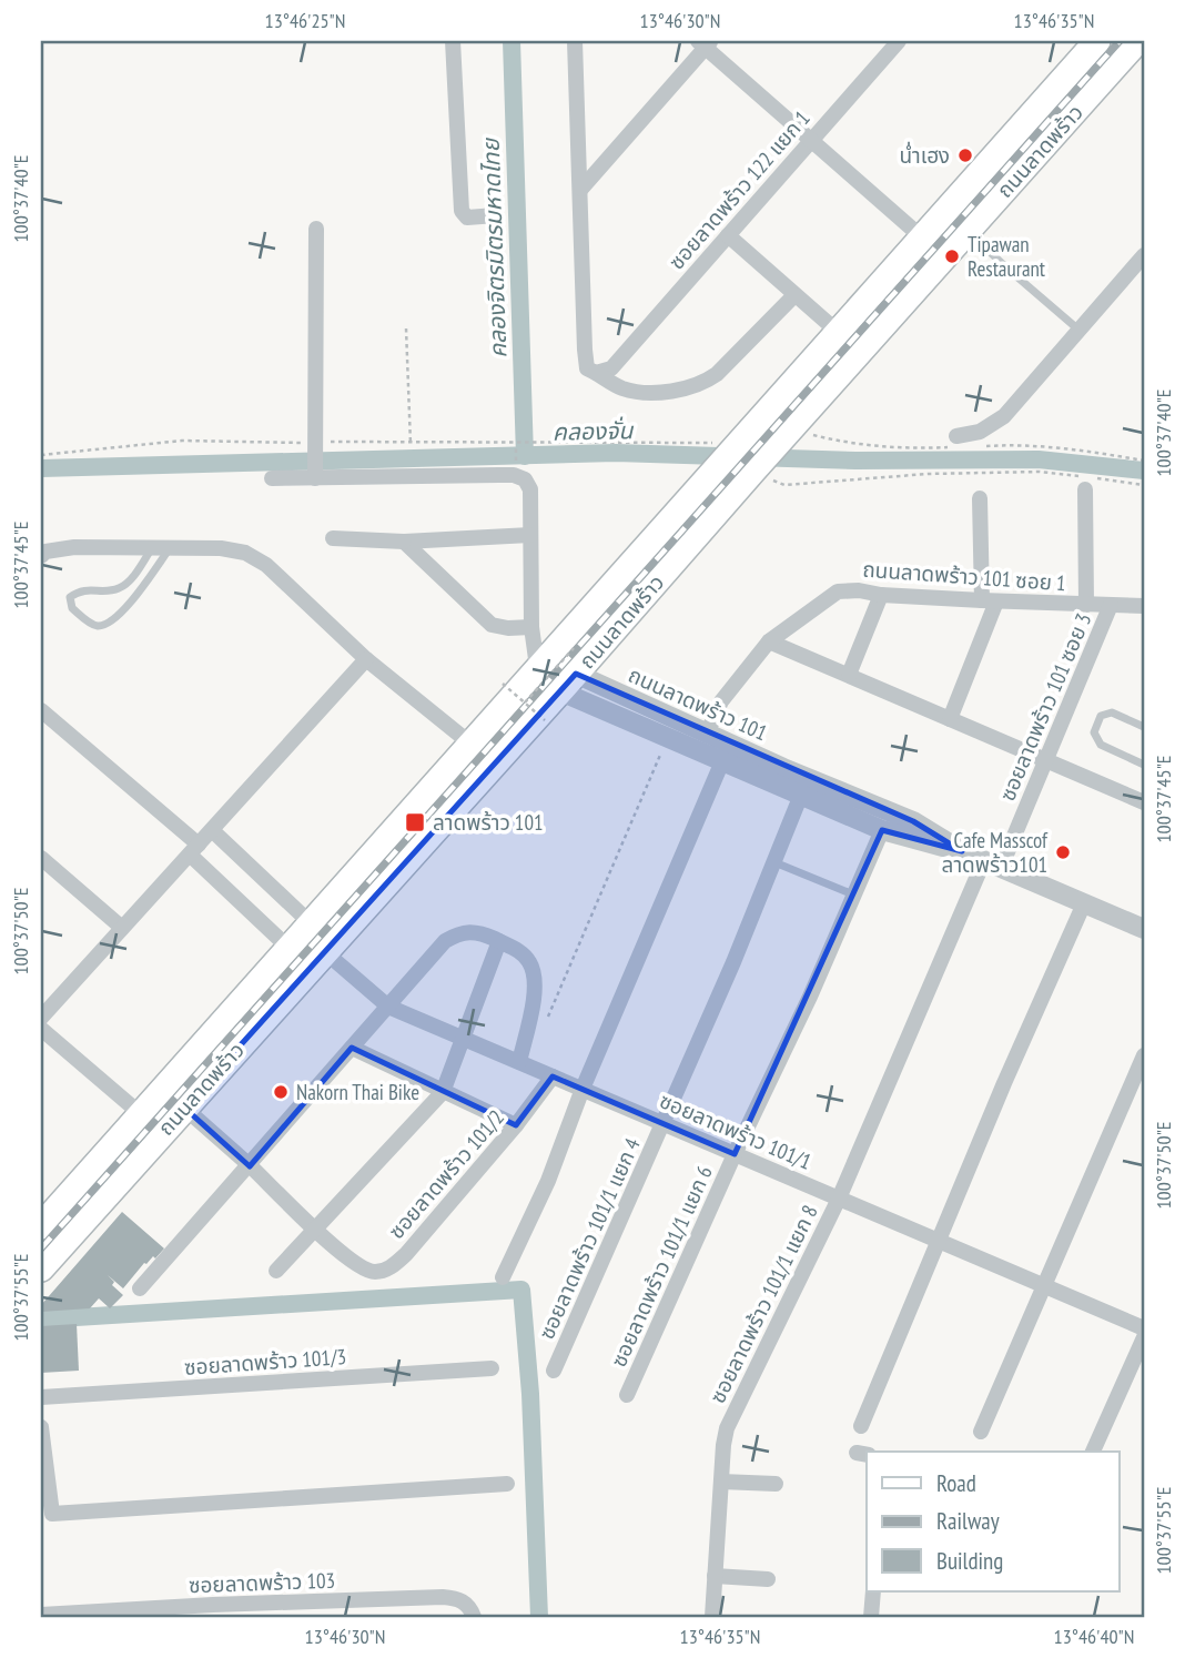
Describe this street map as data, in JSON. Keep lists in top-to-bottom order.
{
  "streets": {
    "main road": ["ถนนลาดพร้าว"],
    "street": [
      "ซอยลาดพร้าว 122 แยก 1",
      "ถนนลาดพร้าว 101 ซอย 1",
      "ถนนลาดพร้าว 101",
      "ซอยลาดพร้าว 101 ซอย 3",
      "ซอยลาดพร้าว 101/1",
      "ซอยลาดพร้าว 101/2",
      "ซอยลาดพร้าว 101/1 แยก 4",
      "ซอยลาดพร้าว 101/1 แยก 6",
      "ซอยลาดพร้าว 101/1 แยก 8",
      "ซอยลาดพร้าว 101/3",
      "ซอยลาดพร้าว 103"
    ]
  },
  "crossings": [
    ["ถนนลาดพร้าว", "ถนนลาดพร้าว 101"],
    ["ถนนลาดพร้าว", "ซอยลาดพร้าว 101/1"],
    ["ถนนลาดพร้าว", "ซอยลาดพร้าว 101/2"],
    ["ถนนลาดพร้าว 101 ซอย 1", "ถนนลาดพร้าว 101"],
    ["ถนนลาดพร้าว 101 ซอย 1", "ซอยลาดพร้าว 101 ซอย 3"],
    ["ถนนลาดพร้าว 101", "ซอยลาดพร้าว 101 ซอย 3"],
    ["ถนนลาดพร้าว 101", "ซอยลาดพร้าว 101/1 แยก 4"],
    ["ถนนลาดพร้าว 101", "ซอยลาดพร้าว 101/1 แยก 6"],
    ["ซอยลาดพร้าว 101 ซอย 3", "ซอยลาดพร้าว 101/1 แยก 8"],
    ["ซอยลาดพร้าว 101/1", "ซอยลาดพร้าว 101/2"],
    ["ซอยลาดพร้าว 101/1", "ซอยลาดพร้าว 101/1 แยก 4"],
    ["ซอยลาดพร้าว 101/1", "ซอยลาดพร้าว 101/1 แยก 6"],
    ["ซอยลาดพร้าว 101/1", "ซอยลาดพร้าว 101/1 แยก 8"]
  ],
  "water": ["คลองจิตรมิตรมหาดไทย", "คลองจั่น"],
  "places": {
    "other": [
      "น่ำเฮง",
      "Tipawan Restaurant",
      "Cafe Masscof ลาดพร้าว101",
      "Nakorn Thai Bike"
    ],
    "transit": ["ลาดพร้าว 101"]
  },
  "legend": ["Road", "Railway", "Building"],
  "coordinates": [
    "13°46'25\"N",
    "13°46'30\"N",
    "13°46'35\"N",
    "100°37'40\"E",
    "100°37'45\"E",
    "100°37'50\"E",
    "100°37'55\"E",
    "13°46'40\"N"
  ]
}
